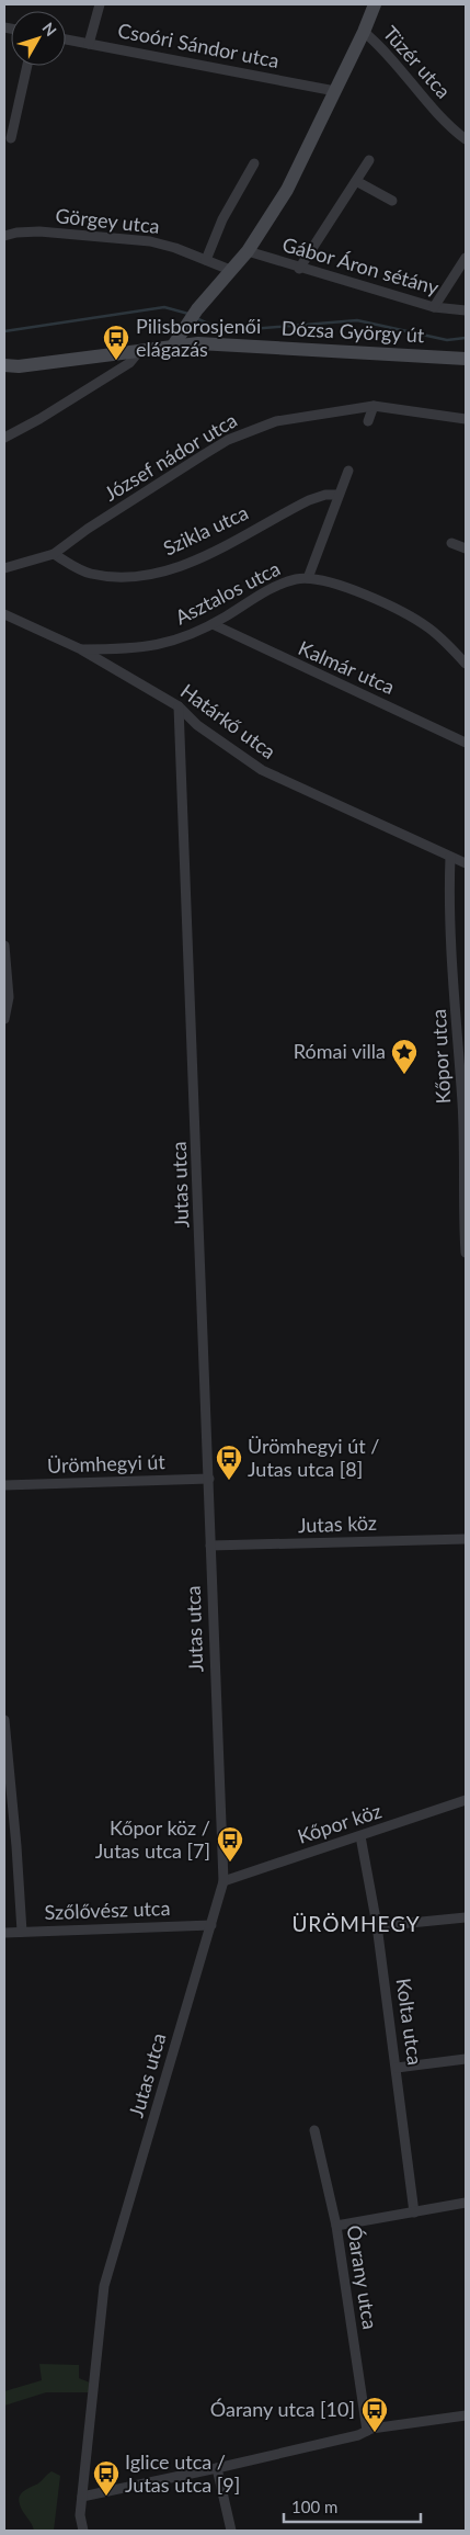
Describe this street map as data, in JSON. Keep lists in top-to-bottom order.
{
  "streets": {
    "main road": ["Dózsa György út"],
    "street": [
      "Csoóri Sándor utca",
      "Tüzér utca",
      "Görgey utca",
      "Gábor Áron sétány",
      "József nádor utca",
      "Szikla utca",
      "Asztalos utca",
      "Kalmár utca",
      "Határkő utca",
      "Kőpor utca",
      "Jutas utca",
      "Ürömhegyi út",
      "Jutas köz",
      "Kőpor köz",
      "Szőlővész utca",
      "Kolta utca",
      "Óarany utca"
    ]
  },
  "crossings": [
    ["József nádor utca", "Szikla utca"],
    ["Asztalos utca", "Kalmár utca"],
    ["Asztalos utca", "Határkő utca"],
    ["Határkő utca", "Kőpor utca"],
    ["Határkő utca", "Jutas utca"],
    ["Jutas utca", "Ürömhegyi út"],
    ["Jutas utca", "Jutas köz"],
    ["Jutas utca", "Kőpor köz"],
    ["Jutas utca", "Szőlővész utca"],
    ["Kőpor köz", "Kolta utca"]
  ],
  "districts": ["ÜRÖMHEGY"],
  "places": {
    "bus stop": [
      "Pilisborosjenői elágazás",
      "Ürömhegyi út / Jutas utca [8]",
      "Kőpor köz / Jutas utca [7]",
      "Óarany utca [10]",
      "Iglice utca / Jutas utca [9]"
    ],
    "place": ["Római villa"]
  },
  "scale_bar": "100 m",
  "north": "top right"
}
